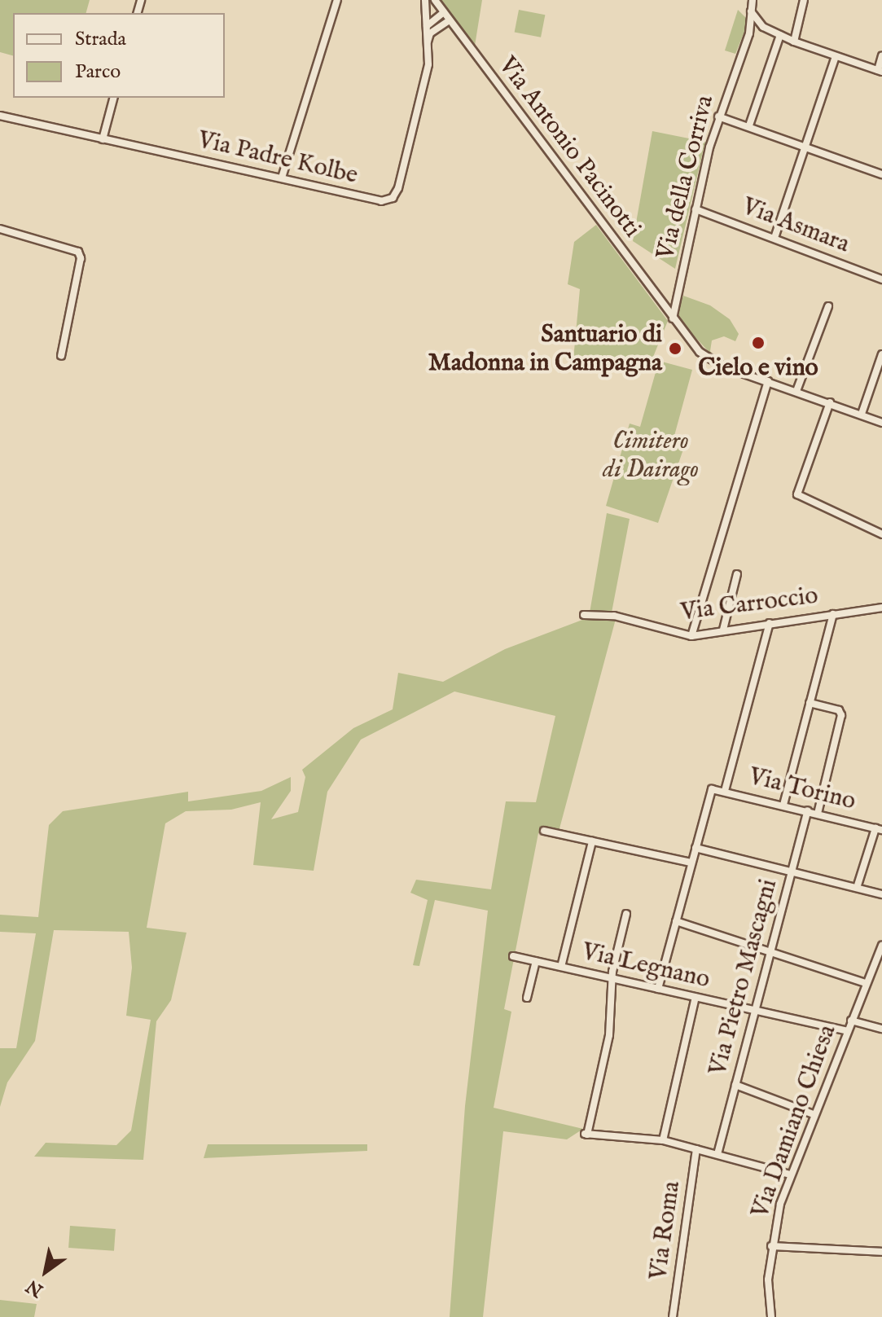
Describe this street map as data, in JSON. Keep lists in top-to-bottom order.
{
  "streets": {
    "street": [
      "Via Antonio Pacinotti",
      "Via Padre Kolbe",
      "Via della Corriva",
      "Via Asmara",
      "Via Carroccio",
      "Via Torino",
      "Via Legnano",
      "Via Pietro Mascagni",
      "Via Damiano Chiesa",
      "Via Roma"
    ]
  },
  "crossings": [
    ["Via Antonio Pacinotti", "Via della Corriva"],
    ["Via della Corriva", "Via Asmara"],
    ["Via Torino", "Via Pietro Mascagni"],
    ["Via Legnano", "Via Pietro Mascagni"],
    ["Via Legnano", "Via Damiano Chiesa"]
  ],
  "parks": ["Cimitero di Dairago"],
  "places": ["Cielo e vino", "Santuario di Madonna in Campagna"],
  "legend": ["Strada", "Parco"],
  "north": "bottom left"
}
